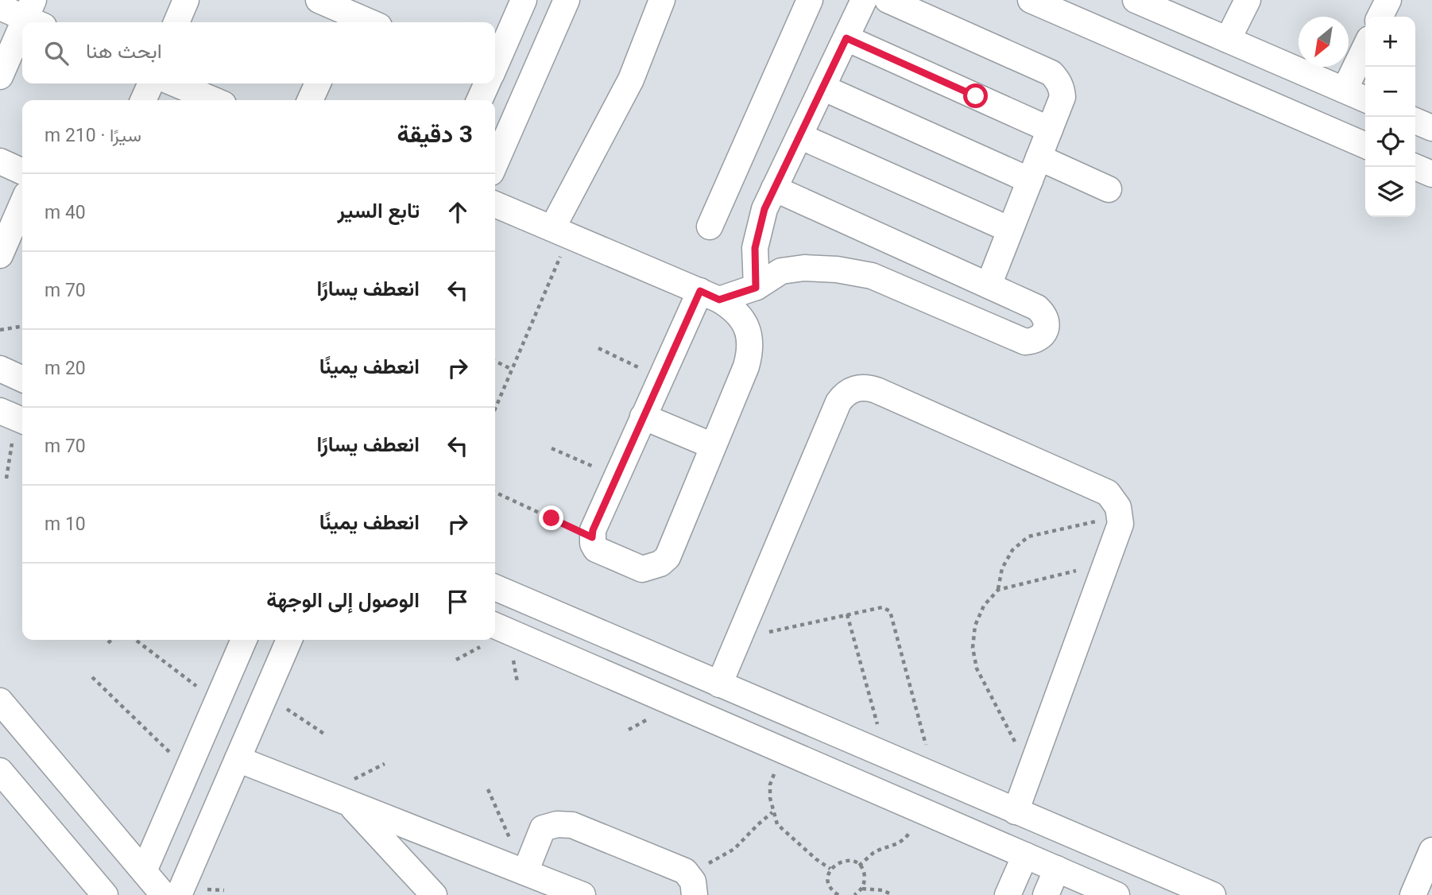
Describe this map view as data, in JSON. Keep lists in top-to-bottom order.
{
  "north": "bottom left",
  "page": {
    "map_buttons": ["+", "−"],
    "search": "ابحث هنا",
    "heading": ["3 دقيقة", "سيرًا · 210 m"],
    "list": [
      ["تابع السير", "40 m"],
      ["انعطف يسارًا", "70 m"],
      ["انعطف يمينًا", "20 m"],
      ["انعطف يسارًا", "70 m"],
      ["انعطف يمينًا", "10 m"],
      "الوصول إلى الوجهة"
    ]
  }
}
